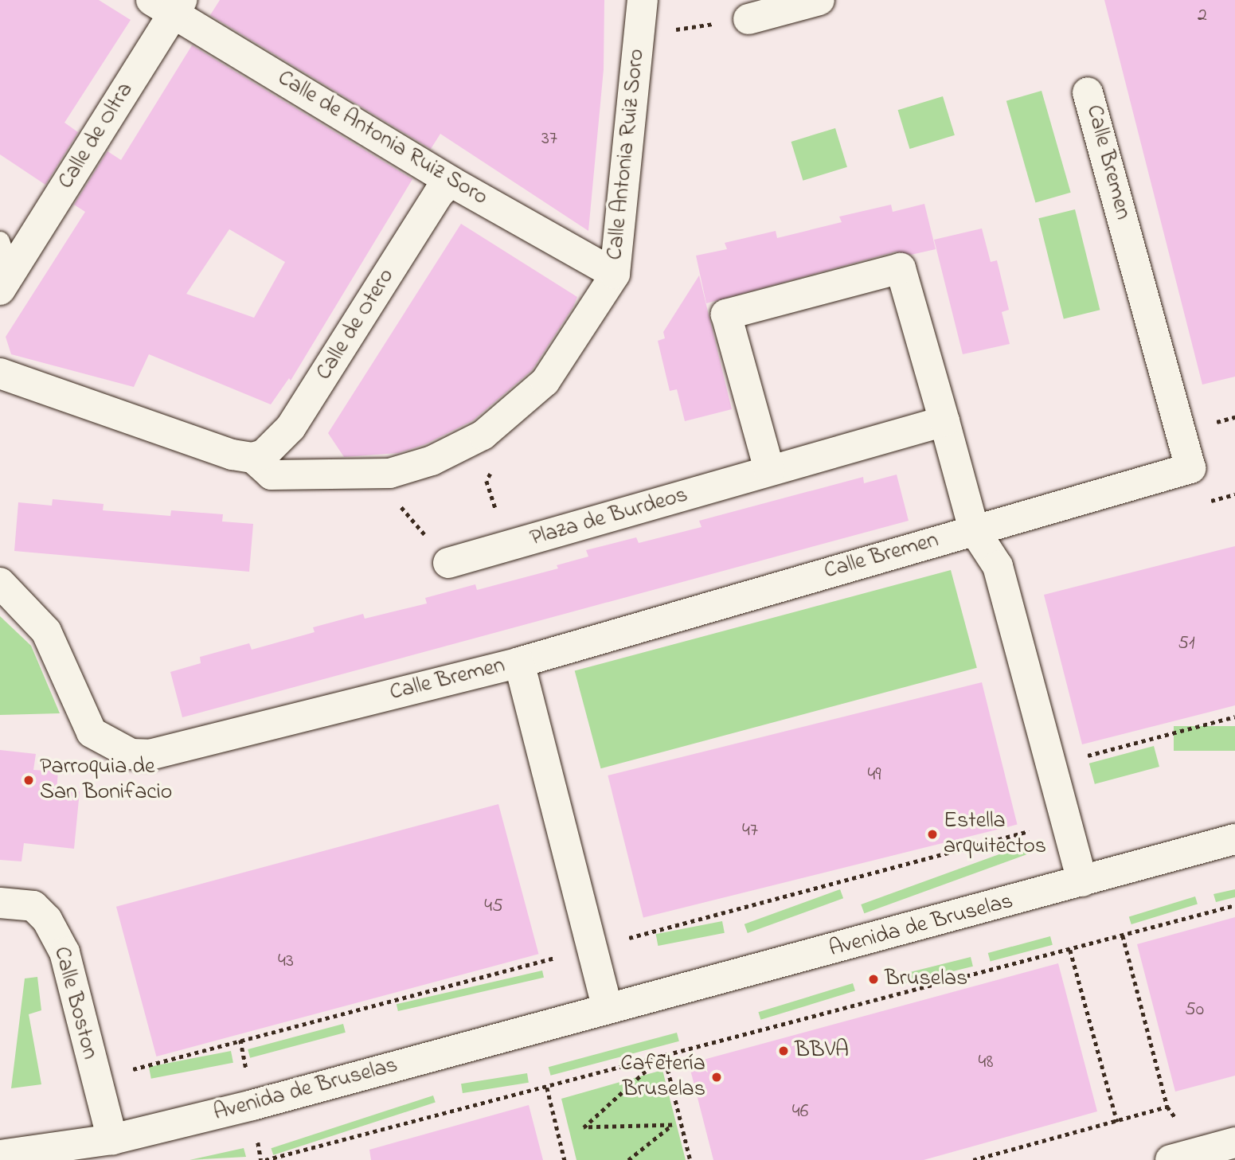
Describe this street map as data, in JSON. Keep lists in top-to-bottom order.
{
  "streets": {
    "street": [
      "Calle de Oltra",
      "Calle de Antonia Ruiz Soro",
      "Calle Antonia Ruiz Soro",
      "Calle Bremen",
      "Calle de Otero",
      "Plaza de Burdeos",
      "Avenida de Bruselas",
      "Calle Boston"
    ]
  },
  "crossings": [
    ["Calle de Oltra", "Calle de Antonia Ruiz Soro"],
    ["Calle de Antonia Ruiz Soro", "Calle Antonia Ruiz Soro"],
    ["Calle de Antonia Ruiz Soro", "Calle de Otero"],
    ["Avenida de Bruselas", "Calle Boston"]
  ],
  "places": [
    "Parroquia de San Bonifacio",
    "Estella arquitectos",
    "Bruselas",
    "BBVA",
    "Cafetería Bruselas"
  ],
  "house_numbers": [
    "2",
    "37",
    "51",
    "49",
    "47",
    "45",
    "43",
    "50",
    "48",
    "46"
  ]
}
